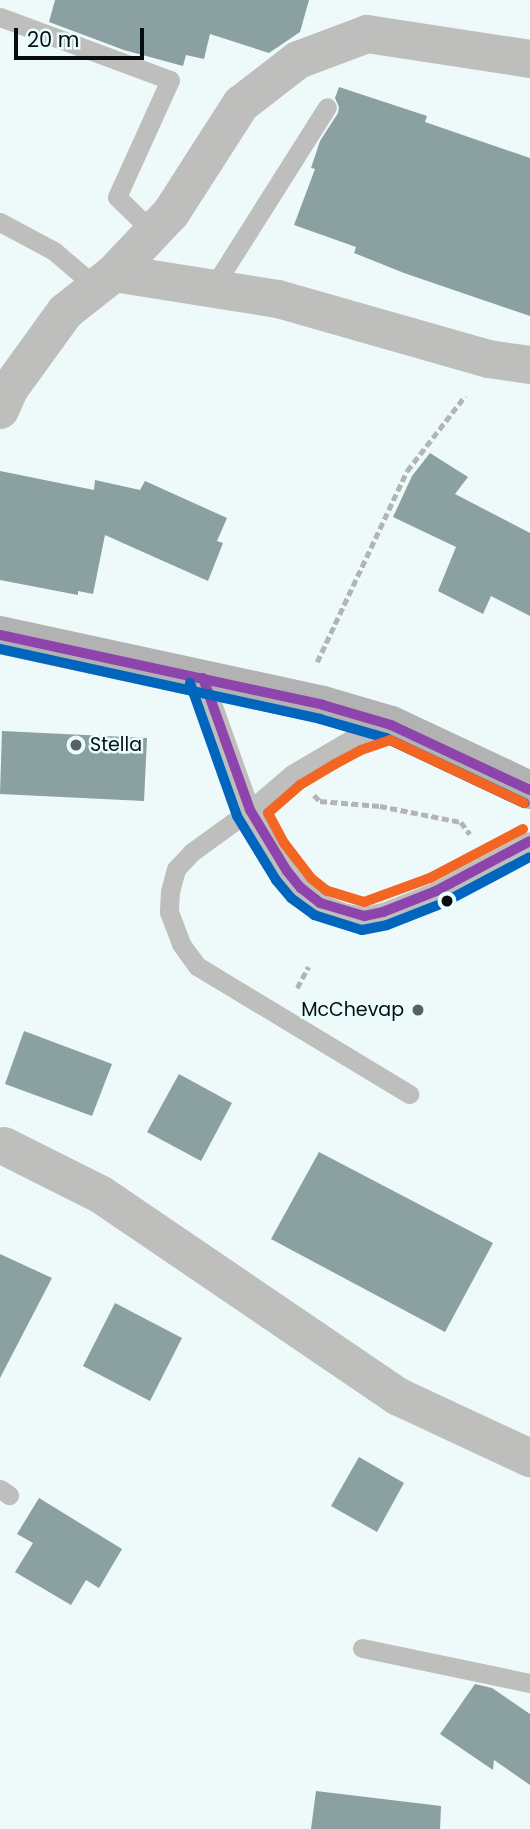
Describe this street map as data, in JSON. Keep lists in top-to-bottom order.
{
  "places": ["Stella", "McChevap"],
  "lines": ["transit line 20"],
  "scale_bar": "20 m"
}
